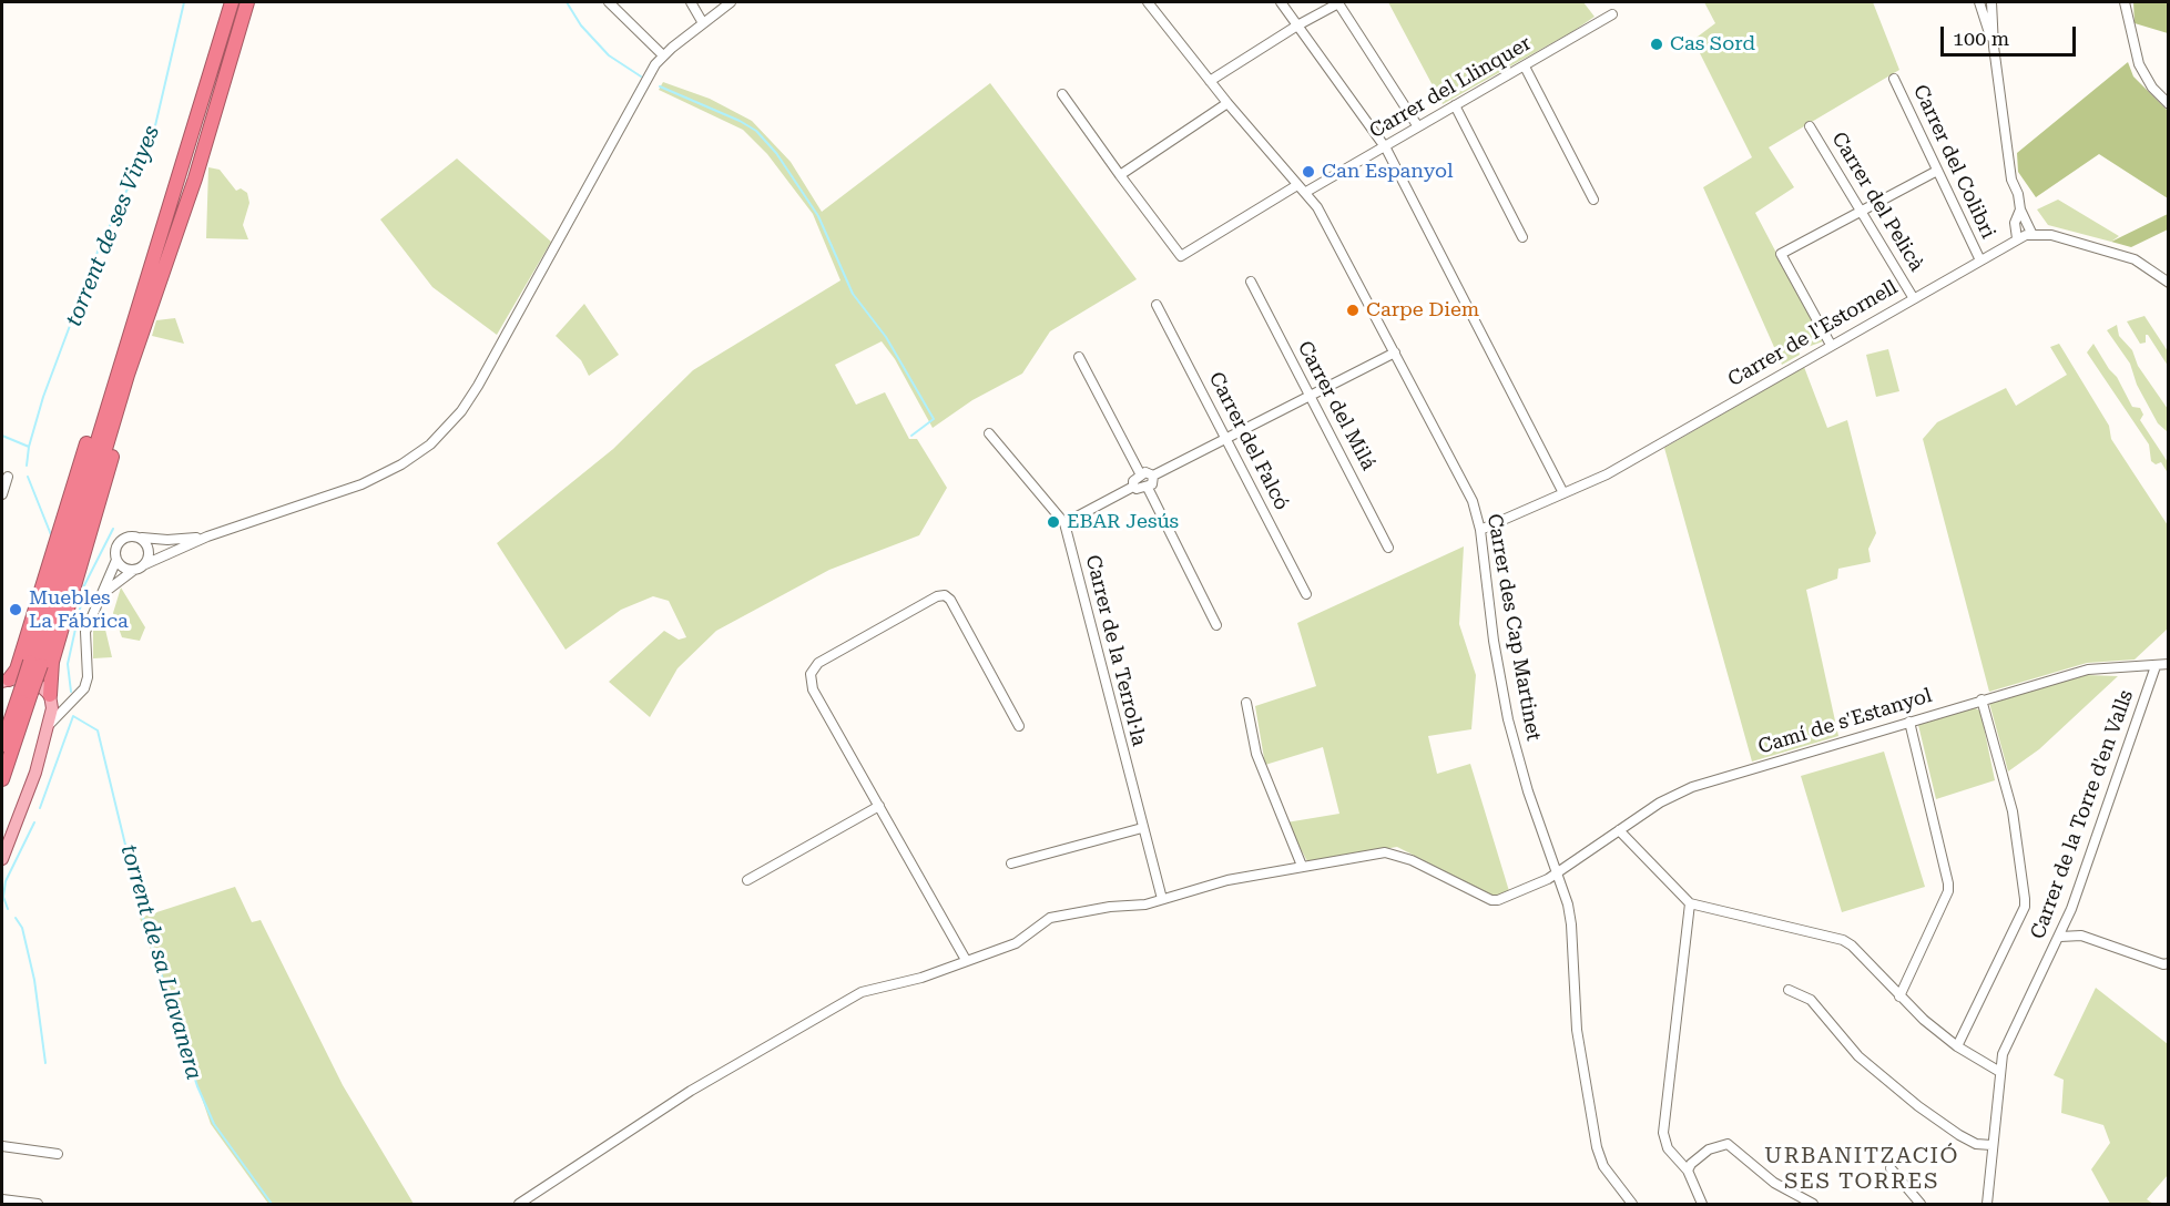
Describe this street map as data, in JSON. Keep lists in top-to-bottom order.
{
  "streets": {
    "street": [
      "Carrer del Llinquer",
      "Carrer del Colibri",
      "Carrer del Pelicà",
      "Carrer de l'Estornell",
      "Carrer del Milá",
      "Carrer del Falcó",
      "Carrer des Cap Martinet",
      "Carrer de la Terrol·la",
      "Camí de s'Estanyol",
      "Carrer de la Torre d'en Valls"
    ]
  },
  "crossings": [
    ["Carrer del Llinquer", "Carrer des Cap Martinet"],
    ["Carrer del Colibri", "Carrer de l'Estornell"],
    ["Carrer del Pelicà", "Carrer de l'Estornell"],
    ["Carrer de l'Estornell", "Carrer des Cap Martinet"],
    ["Carrer des Cap Martinet", "Camí de s'Estanyol"],
    ["Carrer de la Terrol·la", "Camí de s'Estanyol"],
    ["Camí de s'Estanyol", "Carrer de la Torre d'en Valls"]
  ],
  "districts": ["URBANITZACIÓ SES TORRES"],
  "water": ["torrent de ses Vinyes", "torrent de sa Llavanera"],
  "places": [
    "Cas Sord",
    "Can Espanyol",
    "Carpe Diem",
    "EBAR Jesús",
    "Muebles La Fábrica"
  ],
  "scale_bar": "100 m"
}
